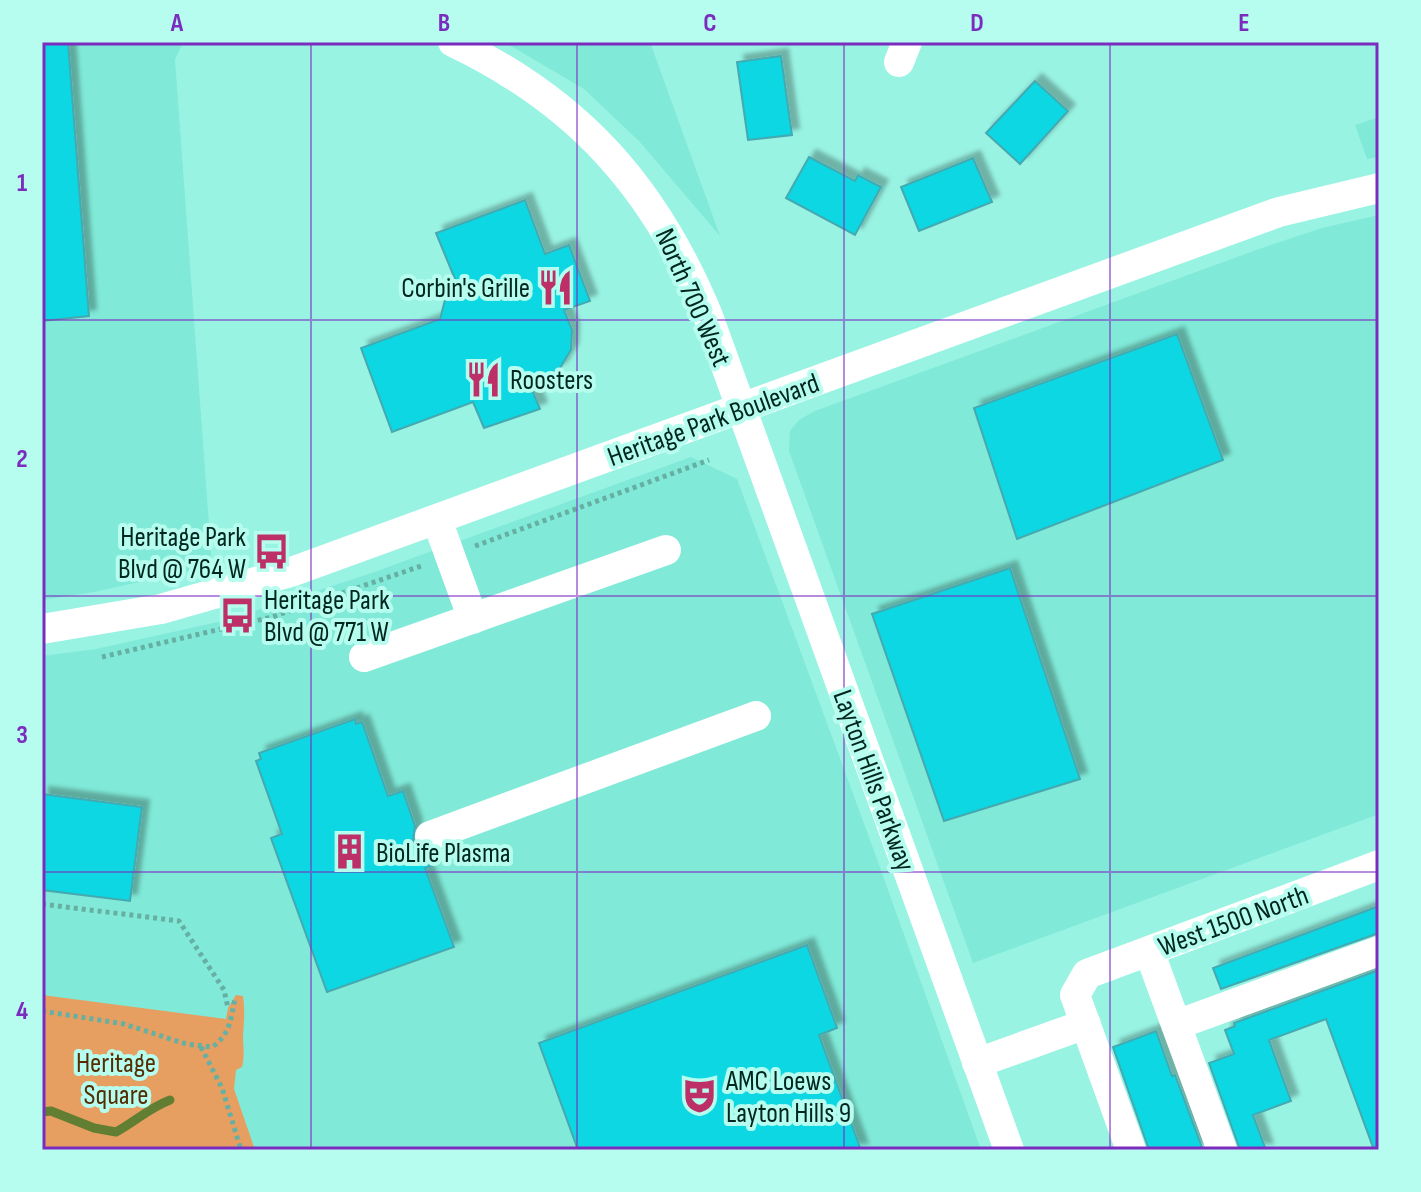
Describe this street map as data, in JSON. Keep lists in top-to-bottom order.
{
  "streets": {
    "street": [
      "North 700 West",
      "Heritage Park Boulevard",
      "Layton Hills Parkway",
      "West 1500 North"
    ]
  },
  "crossings": [
    ["North 700 West", "Heritage Park Boulevard"],
    ["North 700 West", "Layton Hills Parkway"],
    ["Heritage Park Boulevard", "Layton Hills Parkway"]
  ],
  "parks": ["Heritage Square"],
  "places": {
    "restaurant": ["Corbin's Grille", "Roosters"],
    "bus stop": ["Heritage Park Blvd @ 764 W", "Heritage Park Blvd @ 771 W"],
    "building": ["BioLife Plasma"],
    "theatre": ["AMC Loews Layton Hills 9"]
  },
  "grid": {
    "columns": [
      "A",
      "B",
      "C",
      "D",
      "E"
    ],
    "rows": [
      "1",
      "2",
      "3",
      "4"
    ]
  }
}
